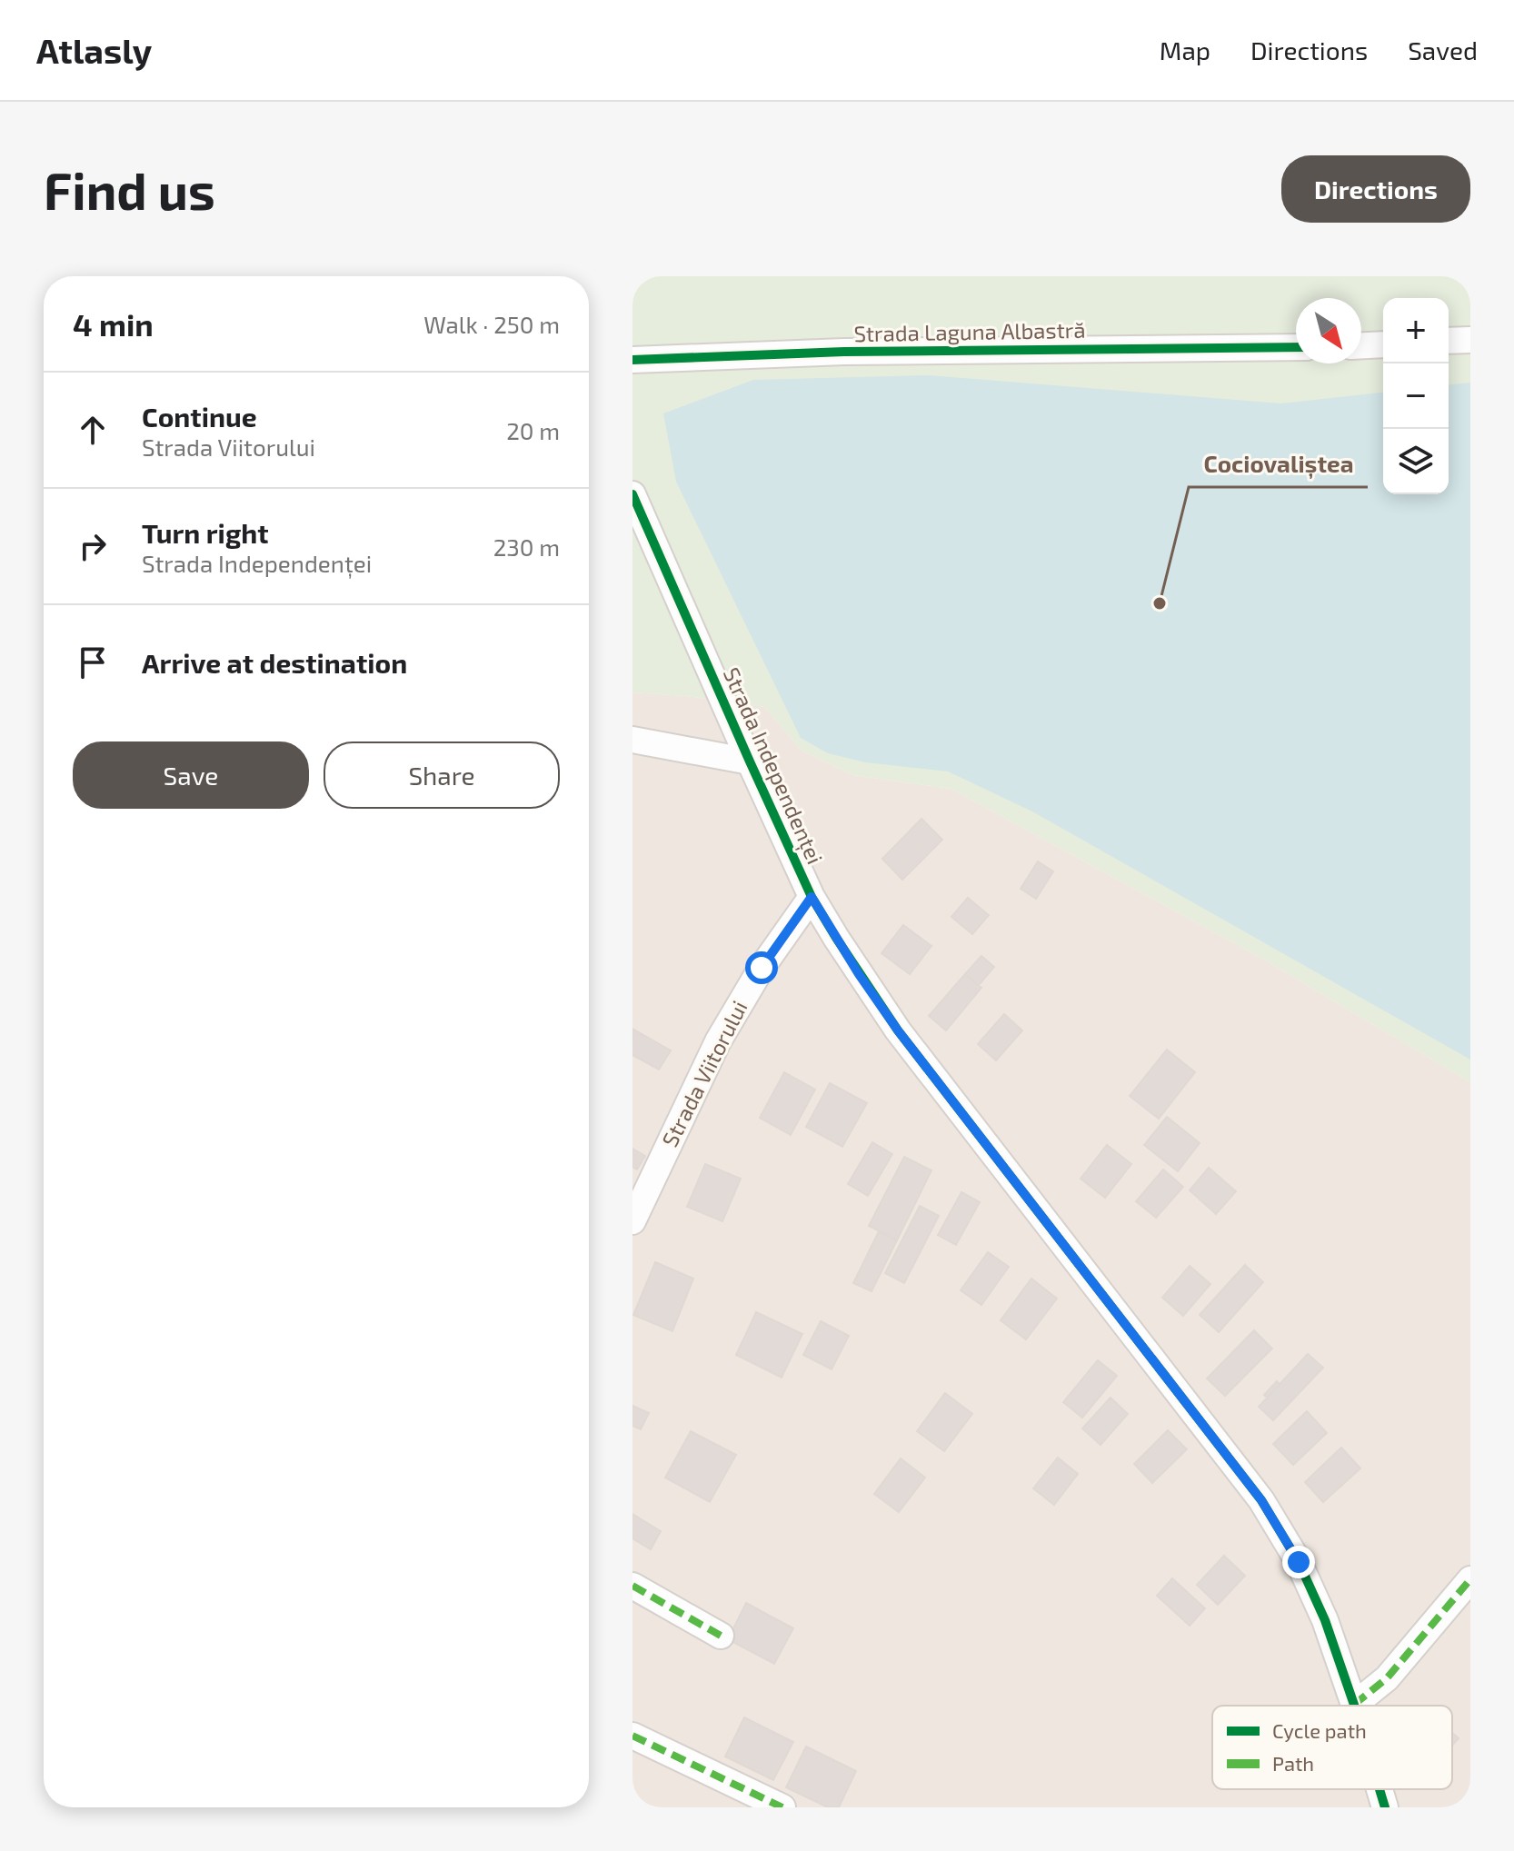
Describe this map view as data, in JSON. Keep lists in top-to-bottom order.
{
  "streets": {
    "street": ["Strada Laguna Albastră", "Strada Independenței", "Strada Viitorului"]
  },
  "crossings": [
    ["Strada Independenței", "Strada Viitorului"]
  ],
  "places": ["Cociovaliștea"],
  "legend": ["Cycle path", "Path"],
  "north": "bottom right",
  "page": {
    "header": "Atlasly",
    "nav": ["Map", "Directions", "Saved"],
    "buttons": [
      "Directions",
      ["Save", "Share"]
    ],
    "title": "Find us",
    "heading": ["4 min", "Walk · 250 m"],
    "map_buttons": ["+", "−"],
    "list": [
      ["Continue", "Strada Viitorului", "20 m"],
      ["Turn right", "Strada Independenței", "230 m"],
      "Arrive at destination"
    ]
  }
}
